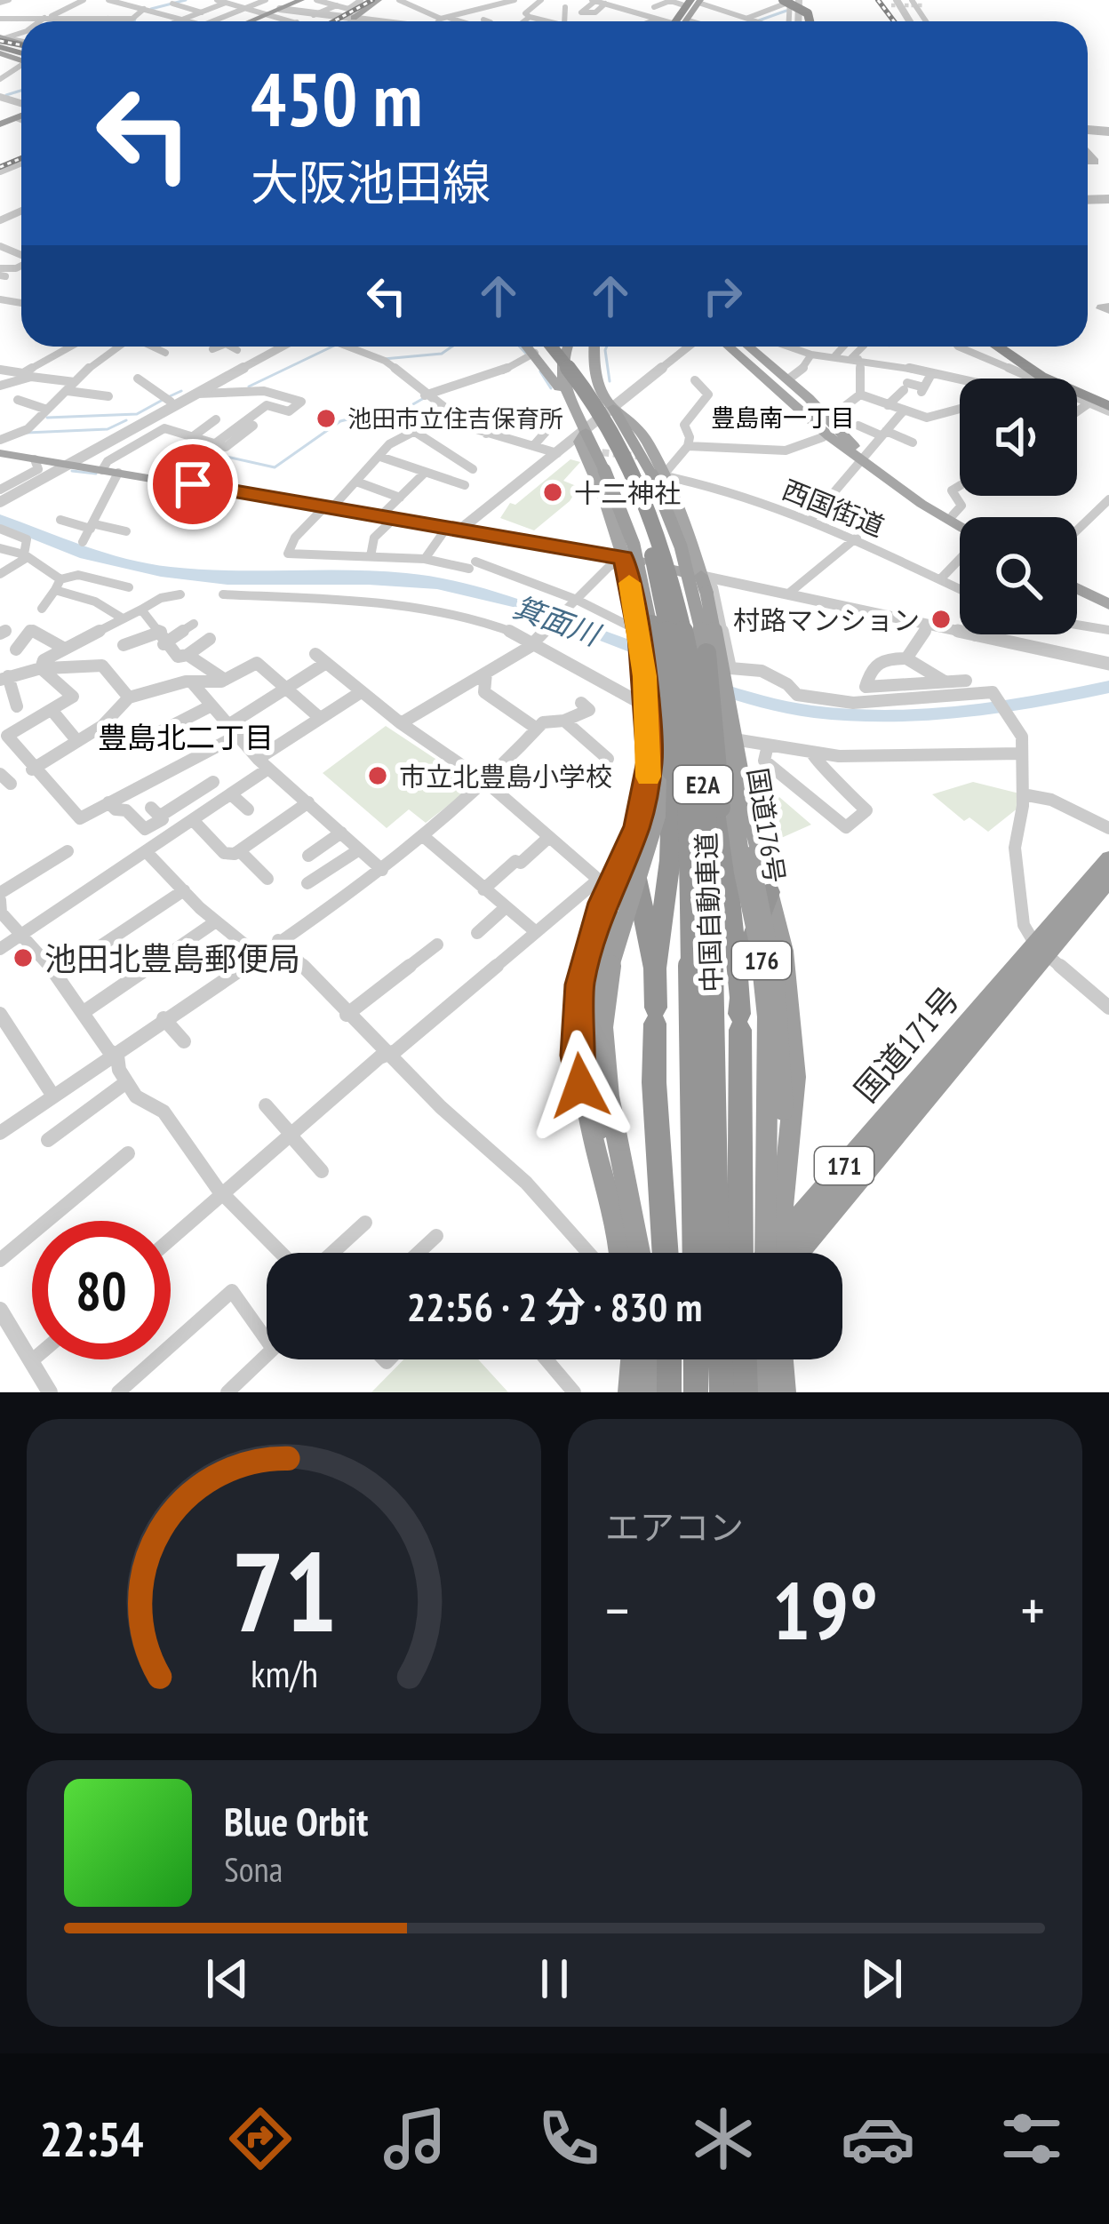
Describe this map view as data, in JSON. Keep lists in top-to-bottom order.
{
  "streets": {
    "highway": [
      "E2A",
      "国道176号",
      "中国自動車道",
      "176",
      "国道171号",
      "171"
    ],
    "street": ["西国街道"]
  },
  "crossings": [
    ["西国街道", "国道176号"]
  ],
  "districts": ["豊島南一丁目", "豊島北二丁目"],
  "water": ["箕面川"],
  "places": [
    "池田市立住吉保育所",
    "十二神社",
    "村路マンション",
    "市立北豊島小学校",
    "池田北豊島郵便局"
  ],
  "page": {
    "turn": ["450 m", "大阪池田線"],
    "limit": "80",
    "trip": "22:56 · 2 分 · 830 m",
    "tile": "エアコン",
    "heat": ["−", "19°", "+"],
    "song": ["Blue Orbit", "Sona"],
    "tabs": "22:54",
    "gauge": ["71", "km/h"]
  }
}
